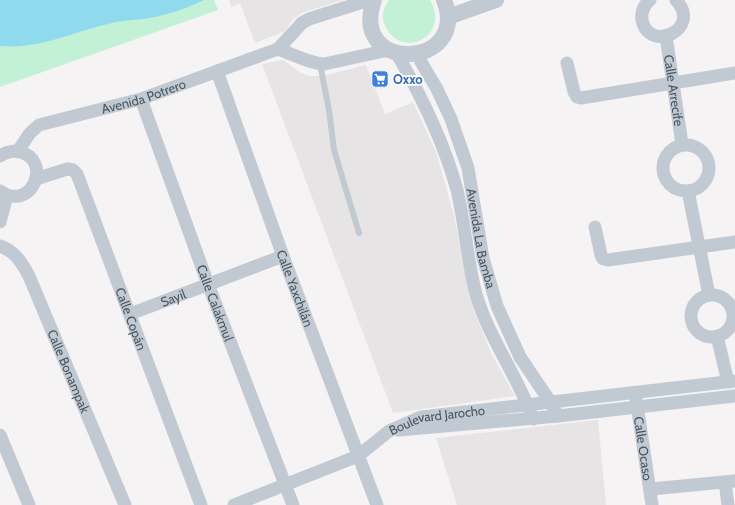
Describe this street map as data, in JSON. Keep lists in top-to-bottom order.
{
  "streets": {
    "street": [
      "Calle Arrecife",
      "Avenida Potrero",
      "Avenida La Bamba",
      "Calle Yaxchilán",
      "Sayil",
      "Calle Calakmul",
      "Calle Copán",
      "Calle Bonampak",
      "Boulevard Jarocho",
      "Calle Ocaso"
    ]
  },
  "crossings": [
    ["Avenida Potrero", "Calle Yaxchilán"],
    ["Avenida Potrero", "Calle Calakmul"],
    ["Avenida La Bamba", "Boulevard Jarocho"],
    ["Calle Yaxchilán", "Sayil"],
    ["Sayil", "Calle Calakmul"],
    ["Sayil", "Calle Copán"],
    ["Boulevard Jarocho", "Calle Ocaso"]
  ],
  "places": {
    "supermarket": ["Oxxo"]
  }
}
